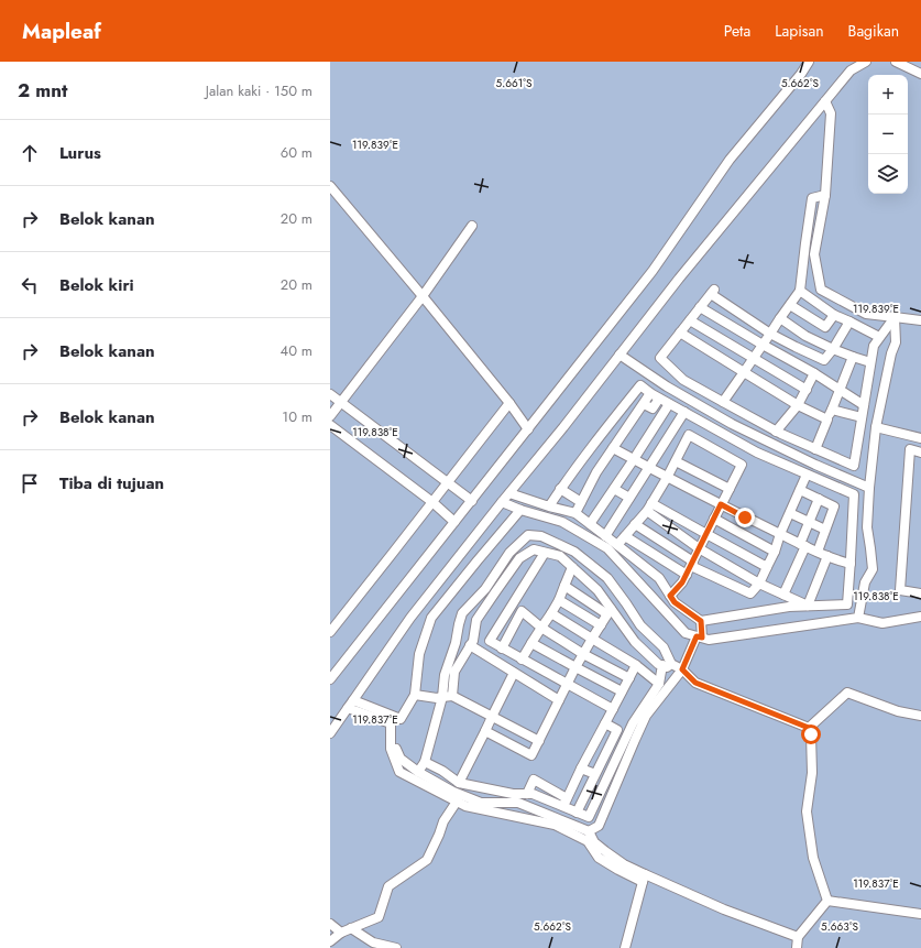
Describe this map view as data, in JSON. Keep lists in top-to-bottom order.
{
  "page": {
    "header": "Mapleaf",
    "nav": ["Peta", "Lapisan", "Bagikan"],
    "heading": ["2 mnt", "Jalan kaki · 150 m"],
    "map_buttons": ["+", "−"],
    "list": [
      ["Lurus", "60 m"],
      ["Belok kanan", "20 m"],
      ["Belok kiri", "20 m"],
      ["Belok kanan", "40 m"],
      ["Belok kanan", "10 m"],
      "Tiba di tujuan"
    ]
  },
  "coordinates": [
    "5.661°S",
    "5.662°S",
    "119.839°E",
    "119.838°E",
    "119.837°E",
    "5.663°S"
  ]
}
